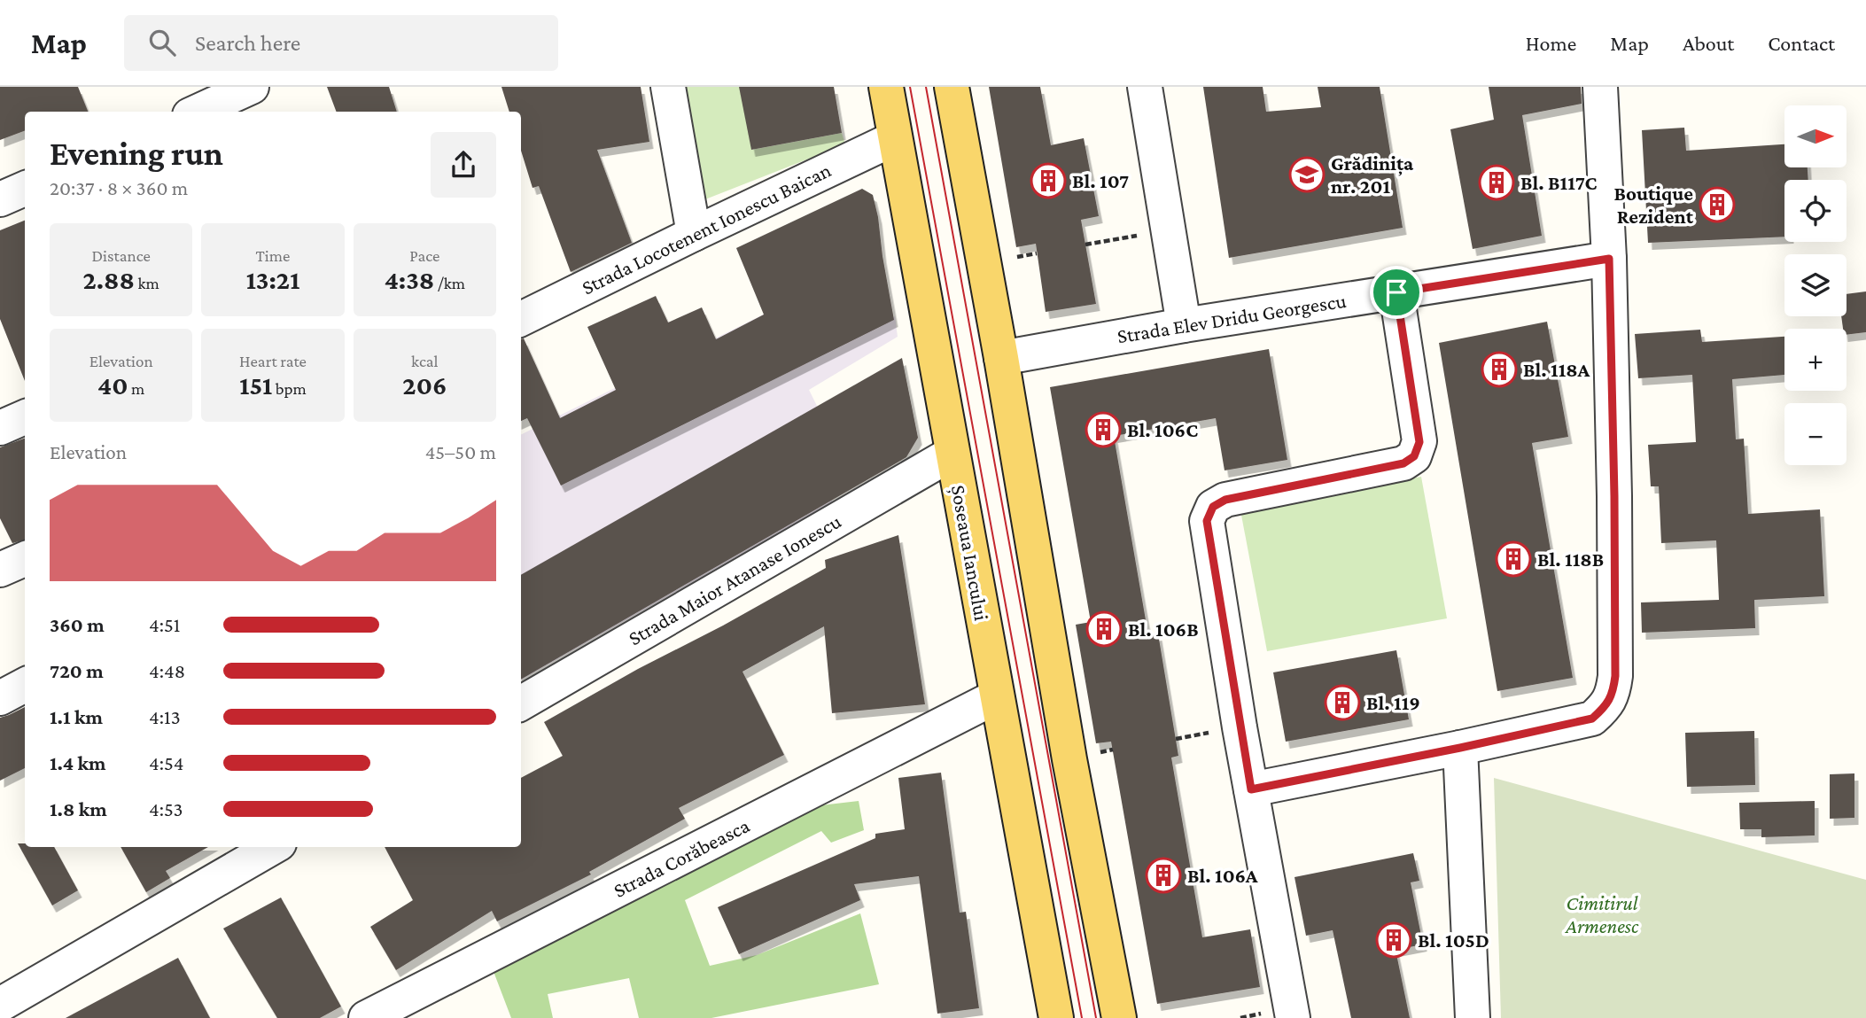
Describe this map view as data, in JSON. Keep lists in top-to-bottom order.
{
  "streets": {
    "main road": ["Șoseaua Iancului"],
    "street": [
      "Strada Locotenent Ionescu Baican",
      "Strada Elev Dridu Georgescu",
      "Strada Maior Atanase Ionescu",
      "Strada Corăbeasca"
    ]
  },
  "crossings": [
    ["Strada Locotenent Ionescu Baican", "Șoseaua Iancului"],
    ["Șoseaua Iancului", "Strada Maior Atanase Ionescu"],
    ["Șoseaua Iancului", "Strada Corăbeasca"]
  ],
  "parks": ["Cimitirul Armenesc"],
  "places": {
    "school or university": ["Grădinița nr. 201"],
    "building": [
      "Bl. 107",
      "Bl. B117C",
      "Boutique Rezident",
      "Bl. 118A",
      "Bl. 106C",
      "Bl. 118B",
      "Bl. 106B",
      "Bl. 119",
      "Bl. 106A",
      "Bl. 105D"
    ]
  },
  "north": "right",
  "page": {
    "header": "Map",
    "search": "Search here",
    "nav": [
      "Home",
      "Map",
      "About",
      "Contact"
    ],
    "map_buttons": ["+", "−"],
    "heading": ["Evening run", "20:37 · 8 × 360 m"],
    "stats": [
      ["Distance", "2.88 km"],
      ["Time", "13:21"],
      ["Pace", "4:38 /km"],
      ["Elevation", "40 m"],
      ["Heart rate", "151 bpm"],
      ["kcal", "206"]
    ],
    "chart": ["Elevation", "45–50 m"],
    "list": [
      {
        "name": "360 m",
        "note": "4:51"
      },
      {
        "name": "720 m",
        "note": "4:48"
      },
      {
        "name": "1.1 km",
        "note": "4:13"
      },
      {
        "name": "1.4 km",
        "note": "4:54"
      },
      {
        "name": "1.8 km",
        "note": "4:53"
      }
    ]
  }
}
